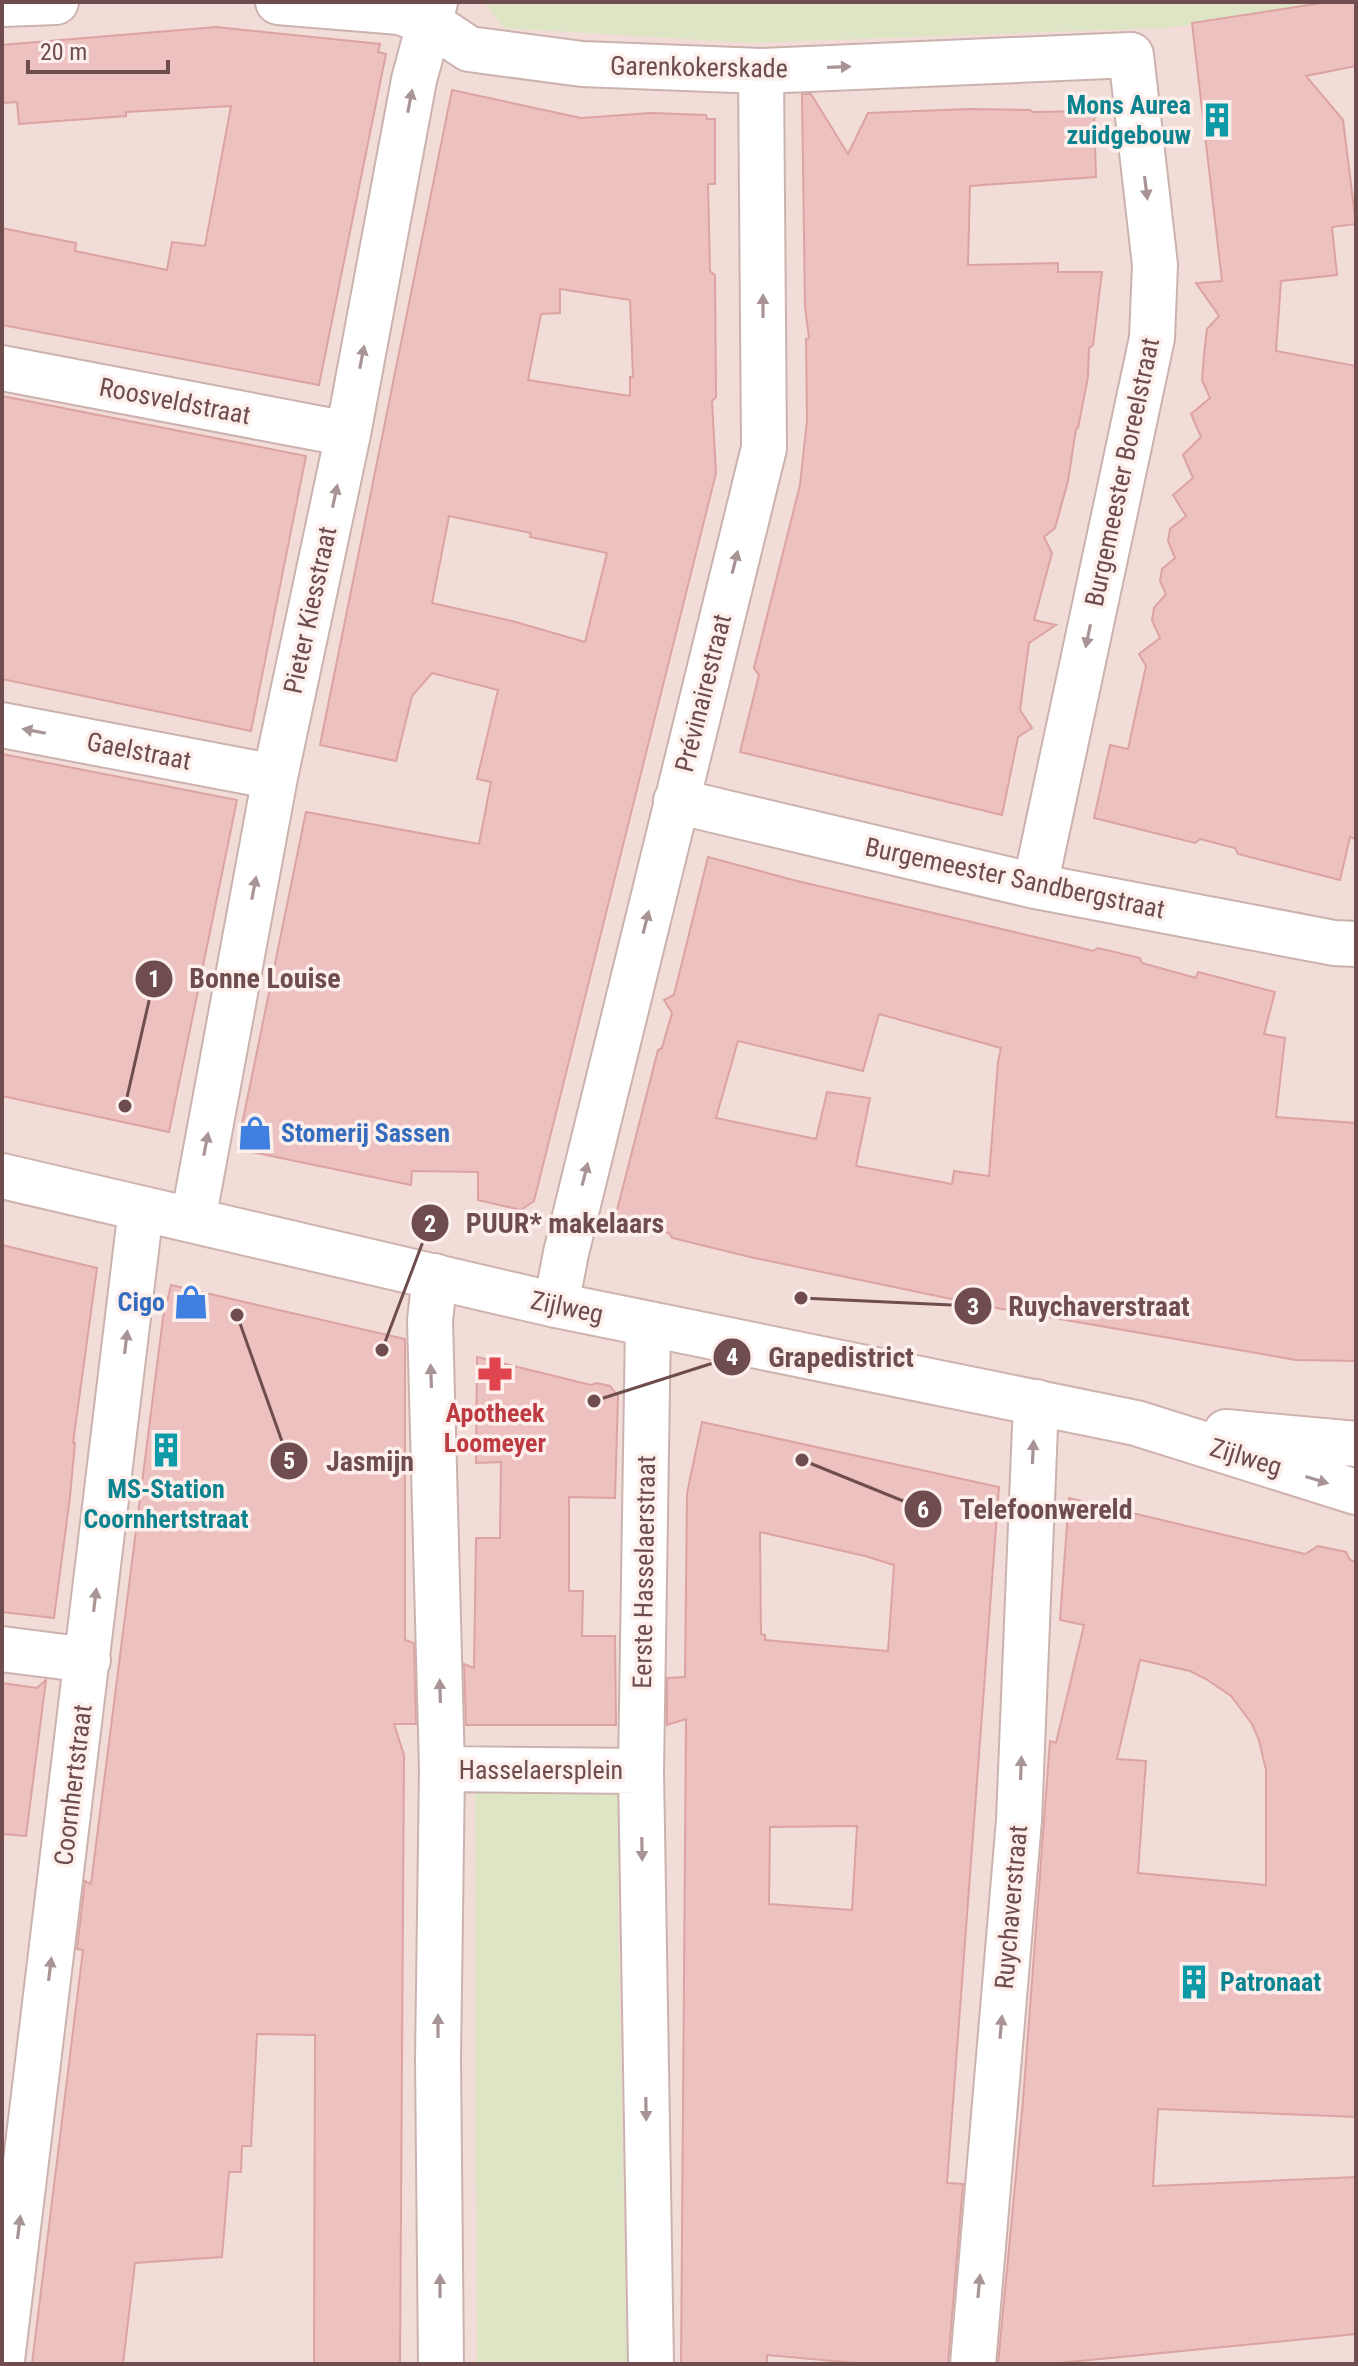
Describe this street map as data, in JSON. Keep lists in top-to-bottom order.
{
  "streets": {
    "street": [
      "Garenkokerskade",
      "Roosveldstraat",
      "Burgemeester Boreelstraat",
      "Pieter Kiesstraat",
      "Prévinairestraat",
      "Gaelstraat",
      "Burgemeester Sandbergstraat",
      "Zijlweg",
      "Eerste Hasselaerstraat",
      "Hasselaersplein",
      "Coornhertstraat",
      "Ruychaverstraat"
    ]
  },
  "crossings": [
    ["Garenkokerskade", "Burgemeester Boreelstraat"],
    ["Garenkokerskade", "Pieter Kiesstraat"],
    ["Garenkokerskade", "Prévinairestraat"],
    ["Roosveldstraat", "Pieter Kiesstraat"],
    ["Burgemeester Boreelstraat", "Burgemeester Sandbergstraat"],
    ["Pieter Kiesstraat", "Gaelstraat"],
    ["Pieter Kiesstraat", "Zijlweg"],
    ["Prévinairestraat", "Burgemeester Sandbergstraat"],
    ["Prévinairestraat", "Zijlweg"],
    ["Zijlweg", "Eerste Hasselaerstraat"],
    ["Zijlweg", "Coornhertstraat"],
    ["Zijlweg", "Ruychaverstraat"],
    ["Eerste Hasselaerstraat", "Hasselaersplein"]
  ],
  "one_way": [
    "Garenkokerskade",
    "Burgemeester Boreelstraat",
    "Pieter Kiesstraat",
    "Prévinairestraat",
    "Gaelstraat",
    "Ruychaverstraat"
  ],
  "places": {
    "building": ["Mons Aurea zuidgebouw", "MS-Station Coornhertstraat", "Patronaat"],
    "other": [
      "Bonne Louise",
      "Ruychaverstraat",
      "Jasmijn",
      "PUUR* makelaars",
      "Grapedistrict",
      "Telefoonwereld"
    ],
    "shop": ["Stomerij Sassen", "Cigo"],
    "pharmacy": ["Apotheek Loomeyer"]
  },
  "scale_bar": "20 m"
}
